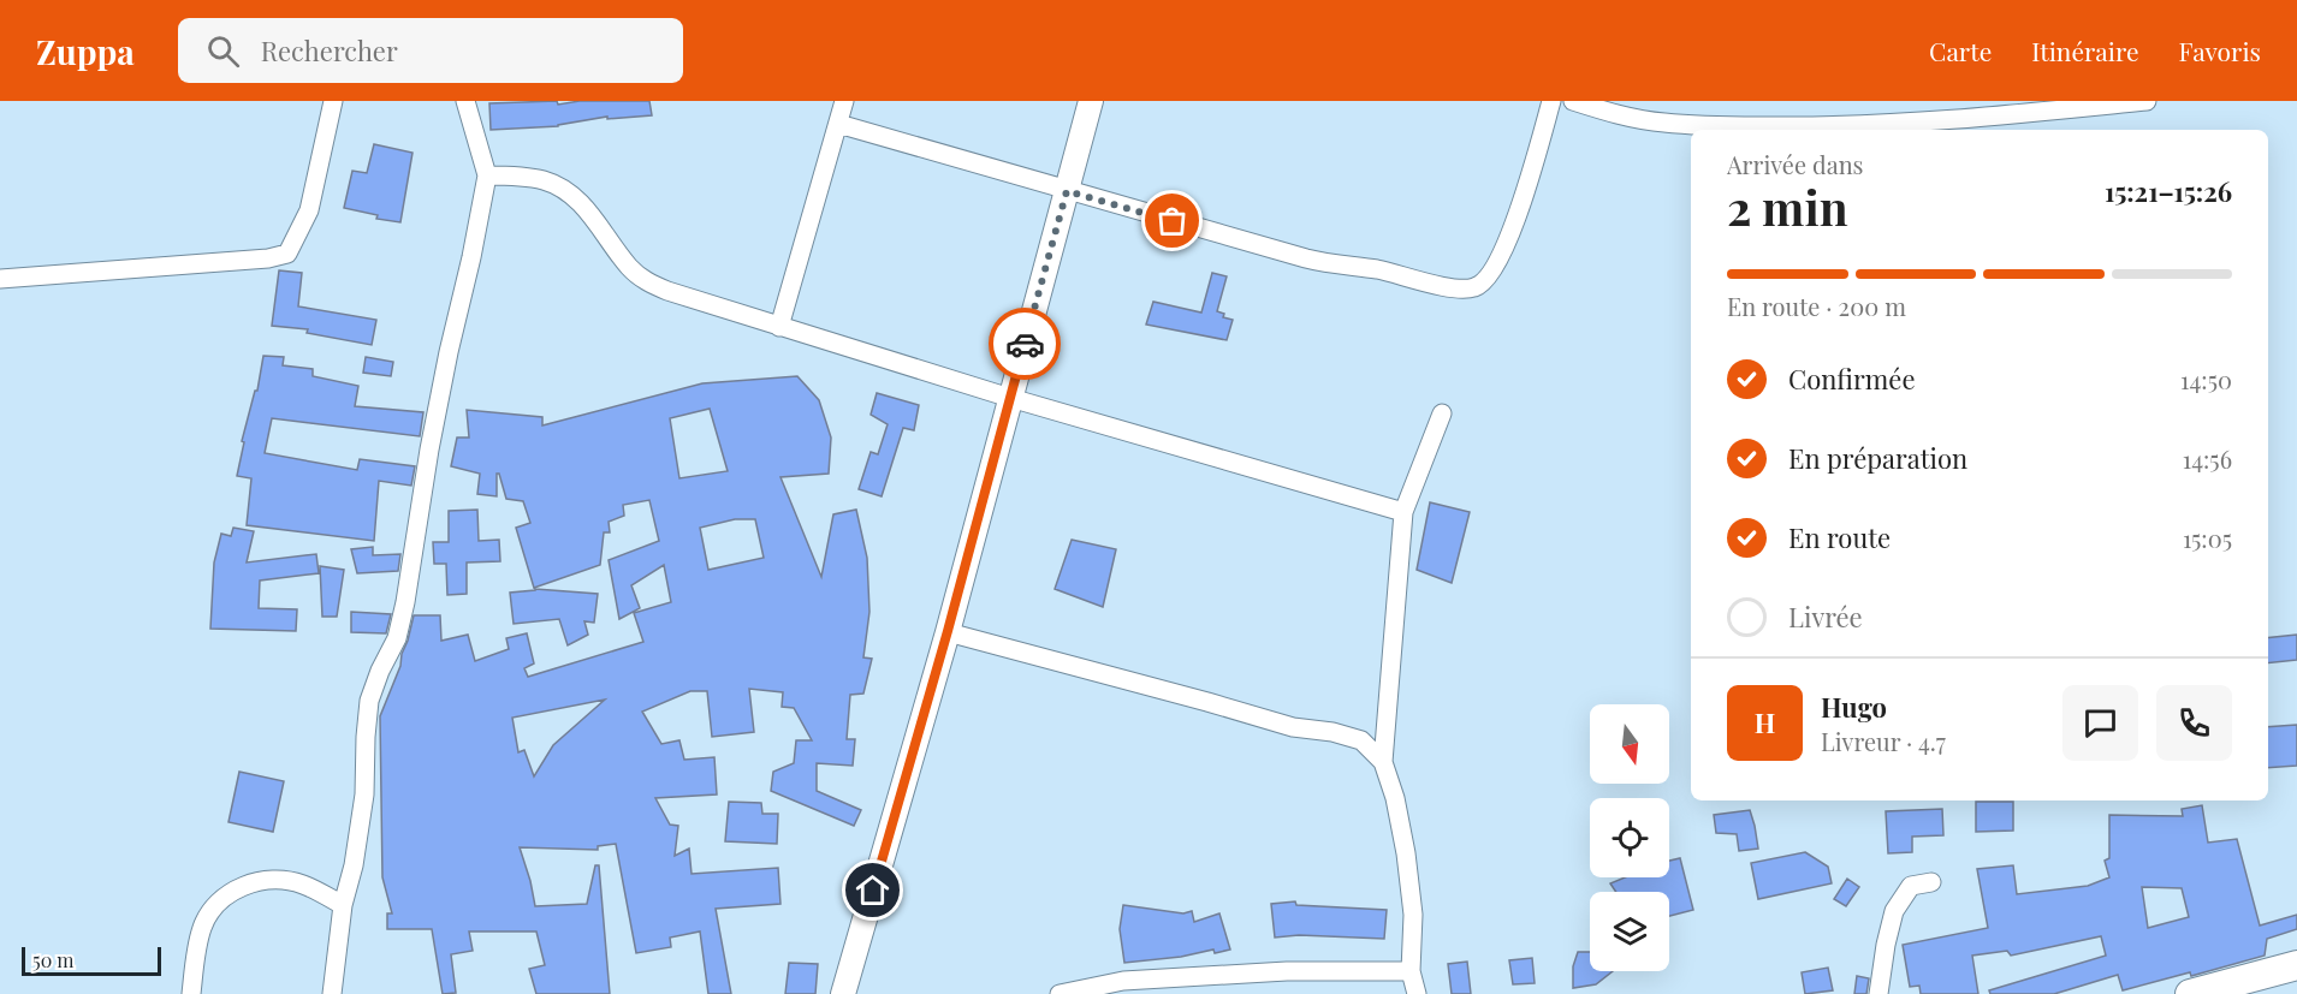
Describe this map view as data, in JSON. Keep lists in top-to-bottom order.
{
  "scale_bar": "50 m",
  "north": "bottom",
  "page": {
    "header": "Zuppa",
    "search": "Rechercher",
    "nav": ["Carte", "Itinéraire", "Favoris"],
    "heading": ["2 min", "Arrivée dans", "15:21–15:26"],
    "panel": ["Hugo", "Livreur · 4.7"],
    "bar": "En route · 200 m",
    "list": [
      ["Confirmée", "14:50"],
      ["En préparation", "14:56"],
      ["En route", "15:05"],
      "Livrée"
    ],
    "round": "H",
    "scale": "50 m"
  }
}
